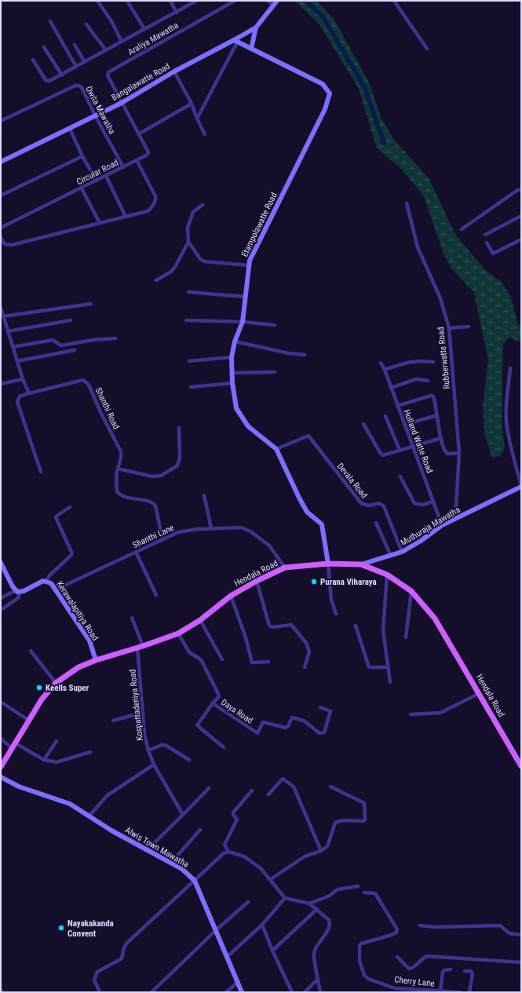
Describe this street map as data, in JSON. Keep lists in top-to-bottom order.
{
  "streets": {
    "main road": ["Hendala Road"],
    "street": [
      "Araliya Mawatha",
      "Bangalawatte Road",
      "Owita Mawatha",
      "Circular Road",
      "Etampolawatte Road",
      "Rubberwatte Road",
      "Shanthi Road",
      "Holland Watte Road",
      "Devala Road",
      "Muthuraja Mawatha",
      "Shanthi Lane",
      "Kerawalapitiya Road",
      "Kospattadeniya Road",
      "Daya Road",
      "Alwis Town Mawatha",
      "Cherry Lane"
    ]
  },
  "crossings": [
    ["Araliya Mawatha", "Bangalawatte Road"],
    ["Araliya Mawatha", "Circular Road"],
    ["Bangalawatte Road", "Owita Mawatha"],
    ["Bangalawatte Road", "Circular Road"],
    ["Bangalawatte Road", "Etampolawatte Road"],
    ["Owita Mawatha", "Circular Road"],
    ["Etampolawatte Road", "Devala Road"],
    ["Etampolawatte Road", "Hendala Road"],
    ["Rubberwatte Road", "Muthuraja Mawatha"],
    ["Shanthi Road", "Shanthi Lane"],
    ["Holland Watte Road", "Muthuraja Mawatha"],
    ["Devala Road", "Muthuraja Mawatha"],
    ["Muthuraja Mawatha", "Hendala Road"],
    ["Shanthi Lane", "Hendala Road"],
    ["Shanthi Lane", "Kerawalapitiya Road"],
    ["Hendala Road", "Kerawalapitiya Road"],
    ["Hendala Road", "Kospattadeniya Road"],
    ["Hendala Road", "Daya Road"]
  ],
  "places": ["Purana Viharaya", "Keells Super", "Nayakakanda Convent"]
}
